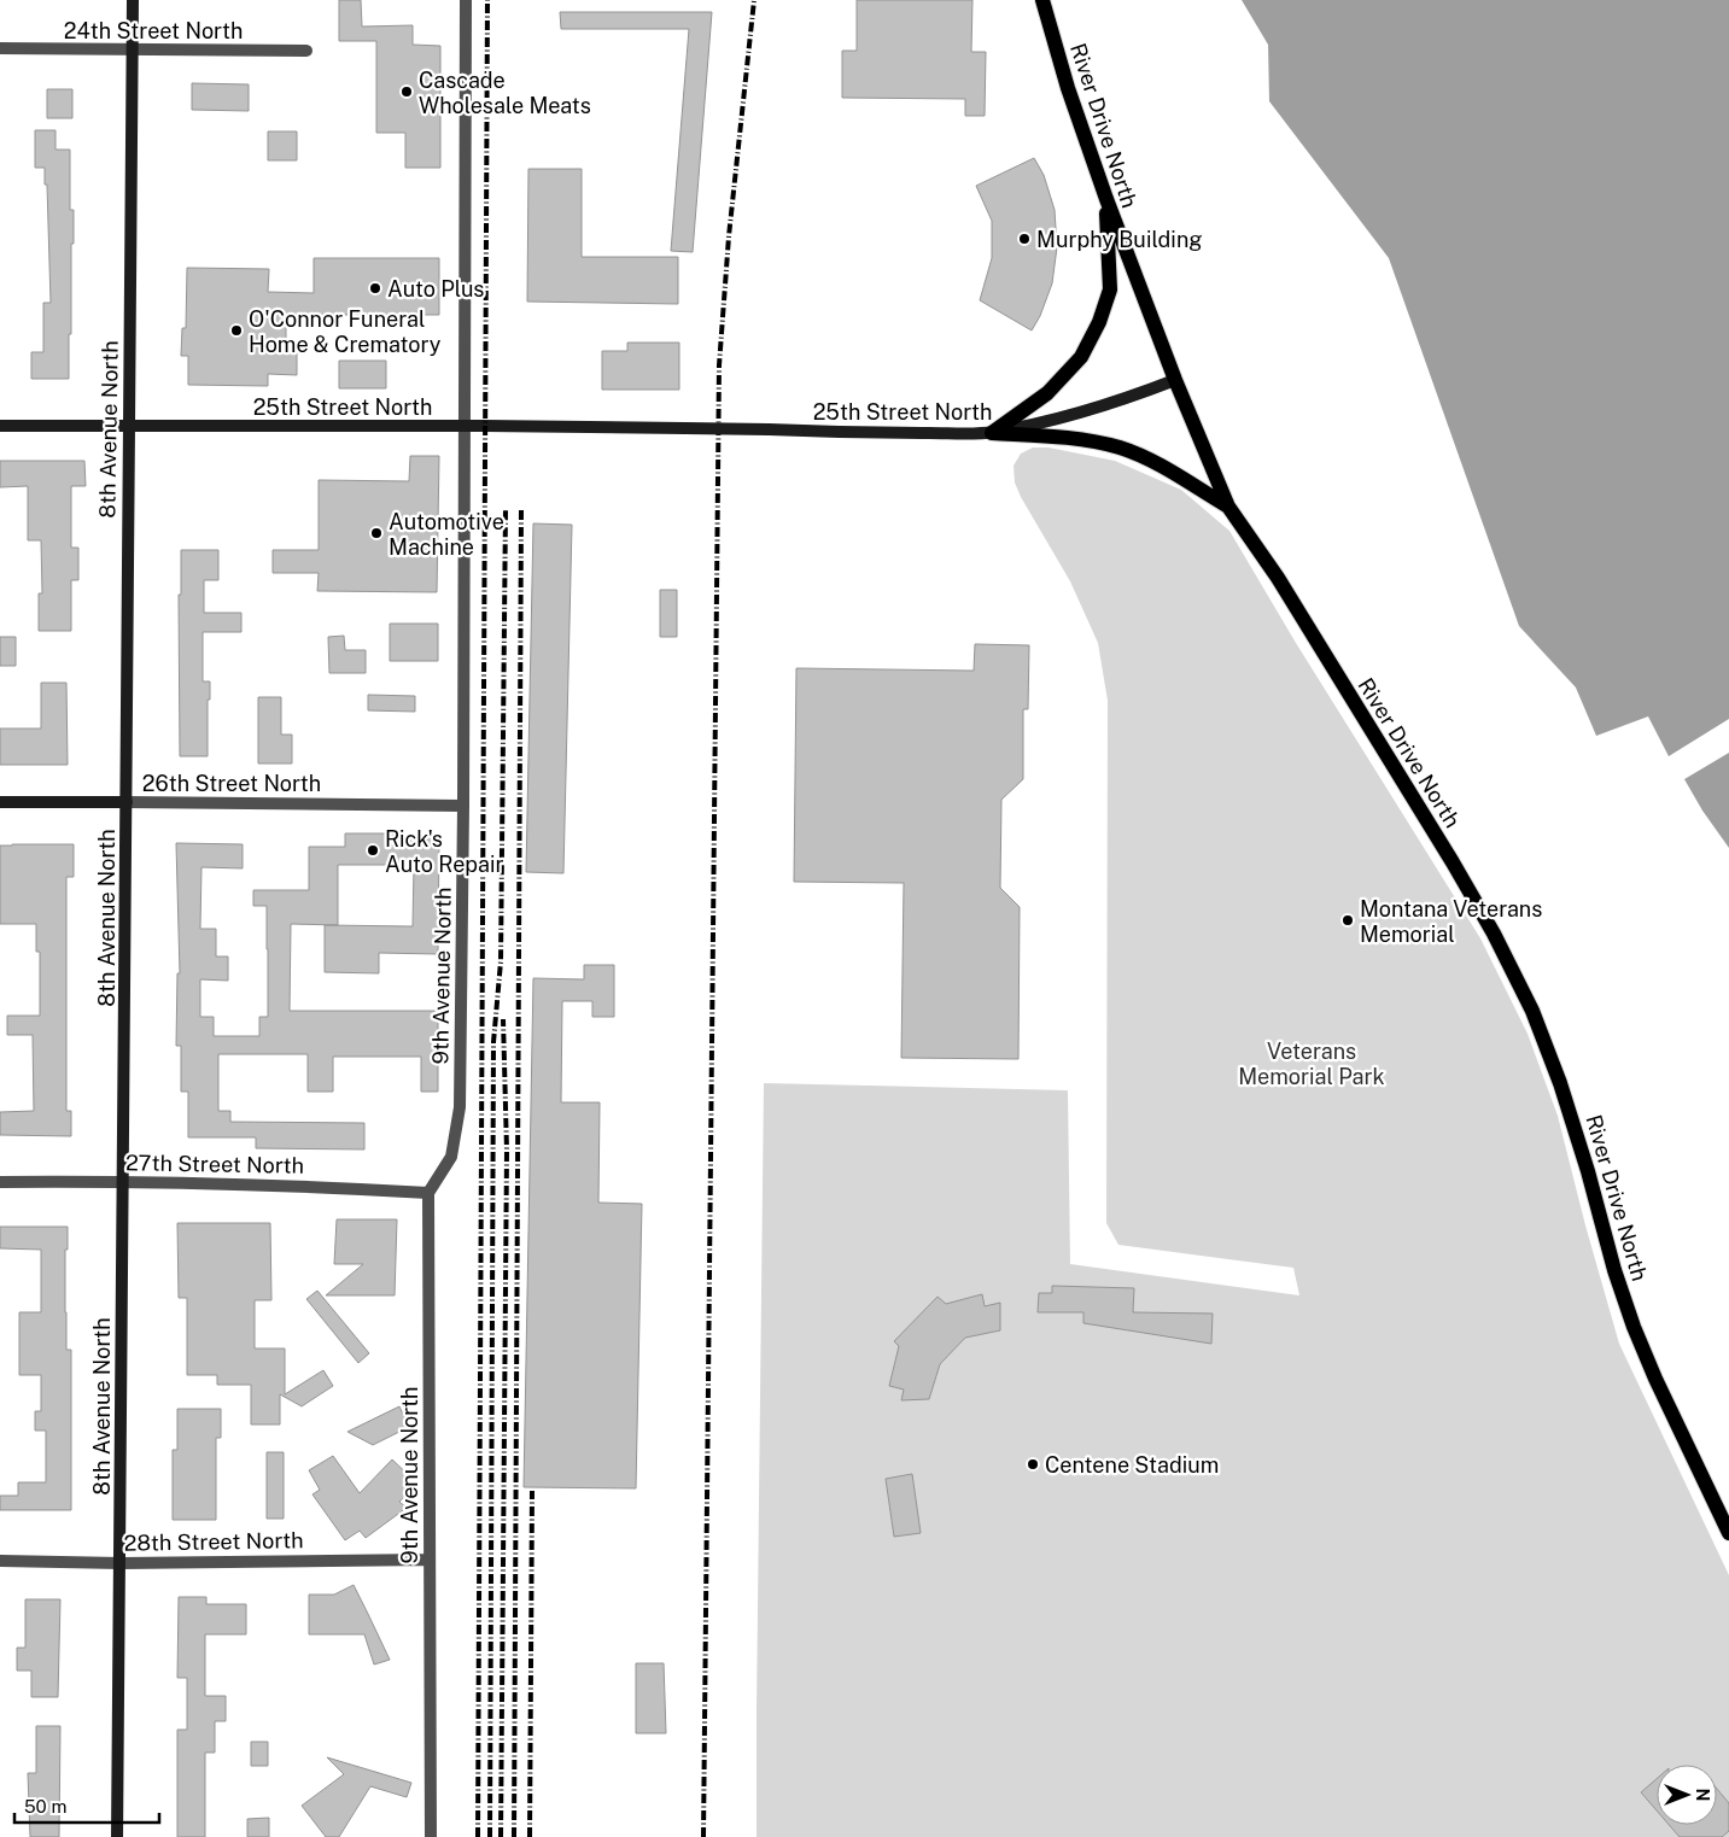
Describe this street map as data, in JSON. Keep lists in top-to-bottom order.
{
  "streets": {
    "main road": ["River Drive North"],
    "street": [
      "24th Street North",
      "25th Street North",
      "8th Avenue North",
      "26th Street North",
      "9th Avenue North",
      "27th Street North",
      "28th Street North"
    ]
  },
  "crossings": [
    ["24th Street North", "8th Avenue North"],
    ["River Drive North", "25th Street North"],
    ["25th Street North", "8th Avenue North"],
    ["25th Street North", "9th Avenue North"],
    ["8th Avenue North", "26th Street North"],
    ["8th Avenue North", "27th Street North"],
    ["8th Avenue North", "28th Street North"],
    ["26th Street North", "9th Avenue North"],
    ["9th Avenue North", "27th Street North"],
    ["9th Avenue North", "28th Street North"]
  ],
  "parks": ["Veterans Memorial Park"],
  "places": [
    "Cascade Wholesale Meats",
    "Murphy Building",
    "Auto Plus",
    "O'Connor Funeral Home & Crematory",
    "Automotive Machine",
    "Rick's Auto Repair",
    "Montana Veterans Memorial",
    "Centene Stadium"
  ],
  "scale_bar": "50 m",
  "north": "right"
}
